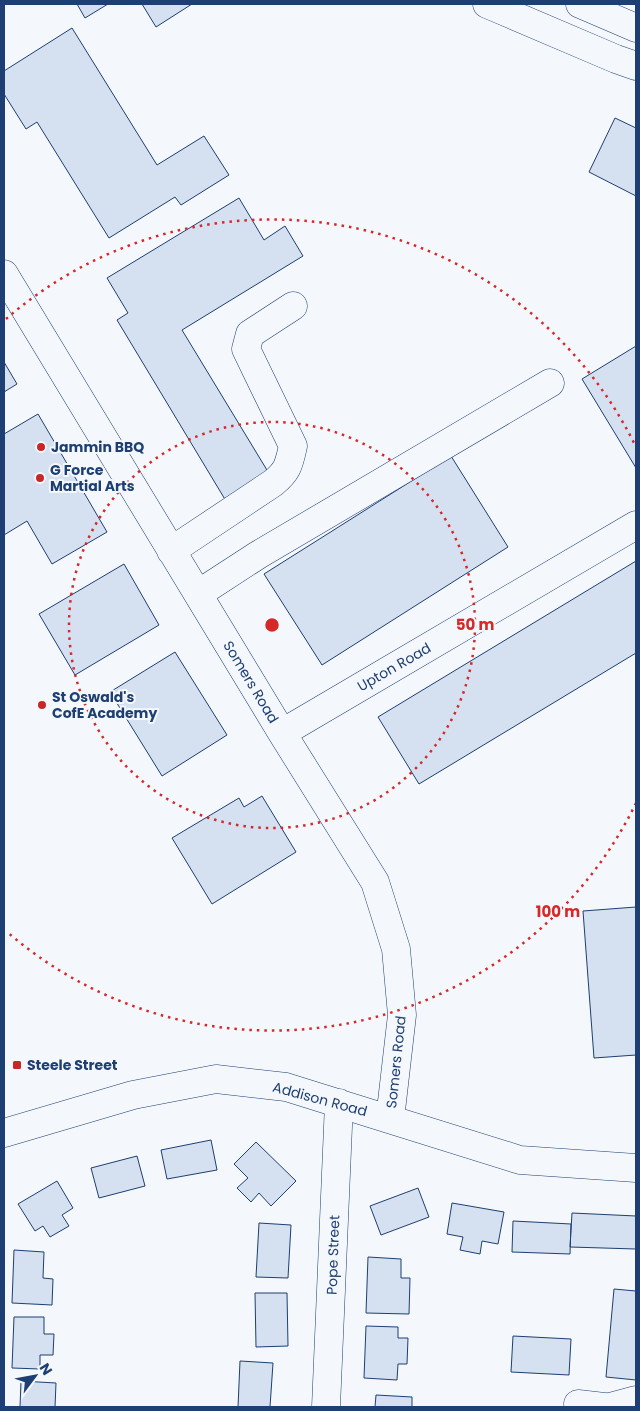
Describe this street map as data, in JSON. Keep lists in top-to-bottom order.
{
  "streets": {
    "main road": [
      "Upton Road",
      "Somers Road",
      "Addison Road",
      "Pope Street"
    ]
  },
  "crossings": [
    ["Upton Road", "Somers Road"],
    ["Somers Road", "Addison Road"],
    ["Addison Road", "Pope Street"]
  ],
  "places": {
    "other": ["Jammin BBQ", "G Force Martial Arts", "St Oswald's CofE Academy"],
    "transit": ["Steele Street"]
  },
  "north": "top right",
  "rings": ["50 m", "100 m"]
}
